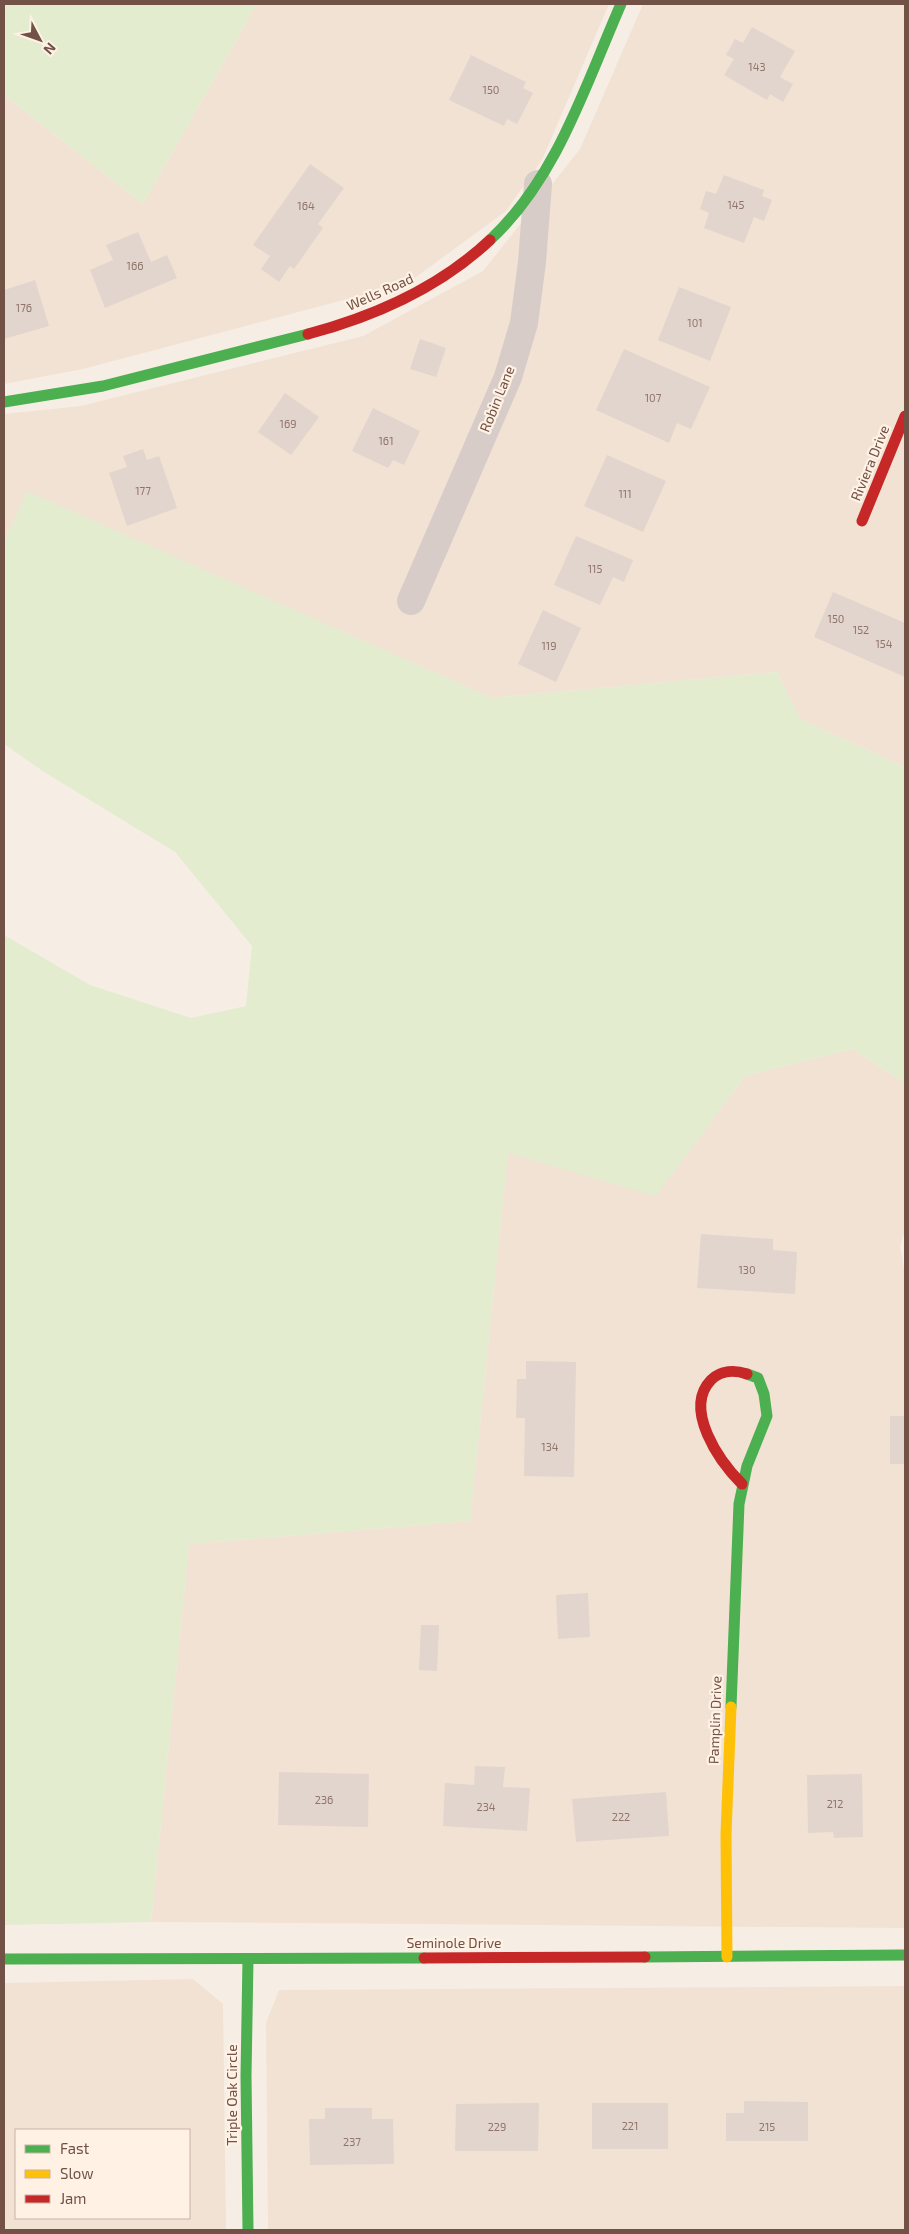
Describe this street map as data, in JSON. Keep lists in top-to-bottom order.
{
  "streets": {
    "street": [
      "Wells Road",
      "Robin Lane",
      "Riviera Drive",
      "Pamplin Drive",
      "Seminole Drive",
      "Triple Oak Circle"
    ]
  },
  "crossings": [
    ["Wells Road", "Robin Lane"],
    ["Pamplin Drive", "Seminole Drive"],
    ["Seminole Drive", "Triple Oak Circle"]
  ],
  "house_numbers": [
    "143",
    "150",
    "145",
    "164",
    "166",
    "176",
    "101",
    "107",
    "169",
    "161",
    "177",
    "111",
    "115",
    "150",
    "152",
    "154",
    "119",
    "130",
    "134",
    "236",
    "212",
    "234",
    "222",
    "221",
    "229",
    "215",
    "237"
  ],
  "legend": ["Fast", "Slow", "Jam"],
  "north": "bottom right"
}
